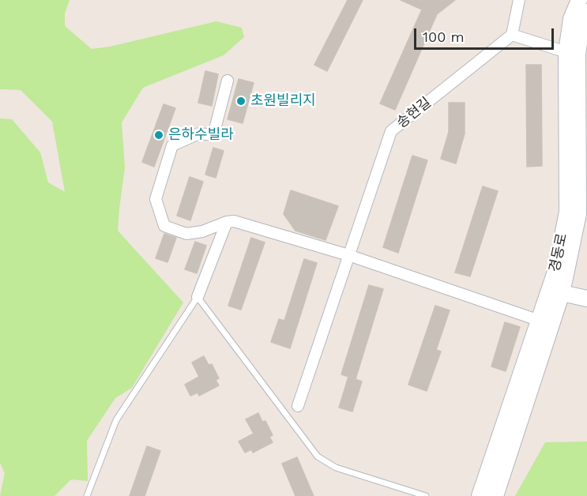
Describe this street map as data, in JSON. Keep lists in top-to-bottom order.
{
  "streets": {
    "street": ["송현길", "경동로"]
  },
  "places": ["초원빌리지", "은하수빌라"],
  "scale_bar": "100 m"
}
